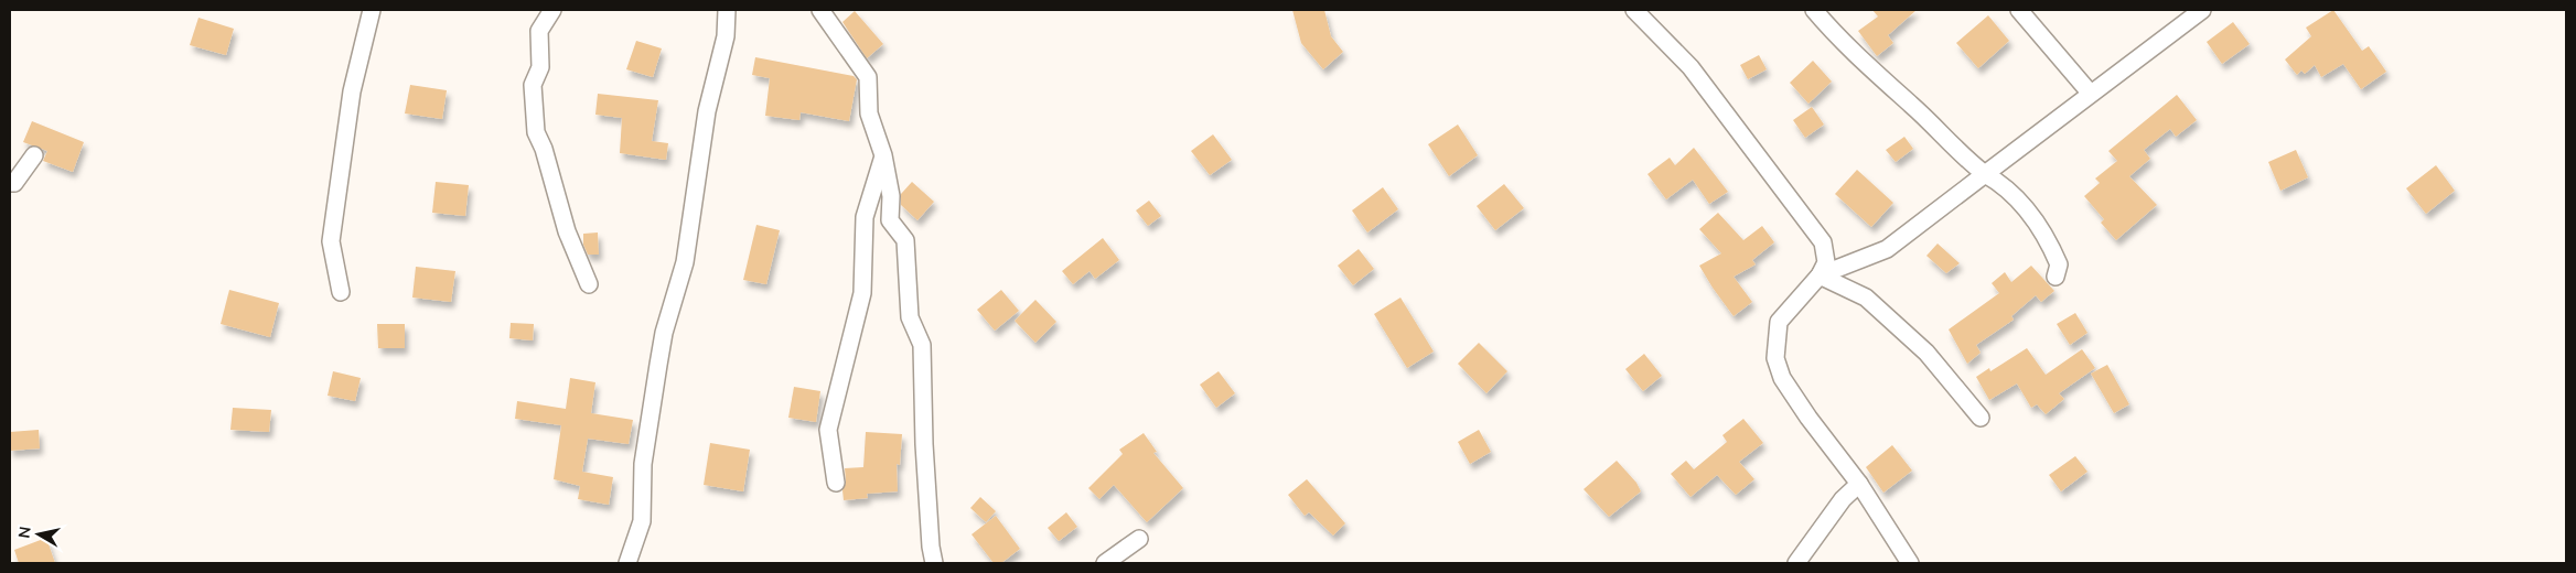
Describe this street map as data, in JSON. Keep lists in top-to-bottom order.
{
  "north": "left"
}
